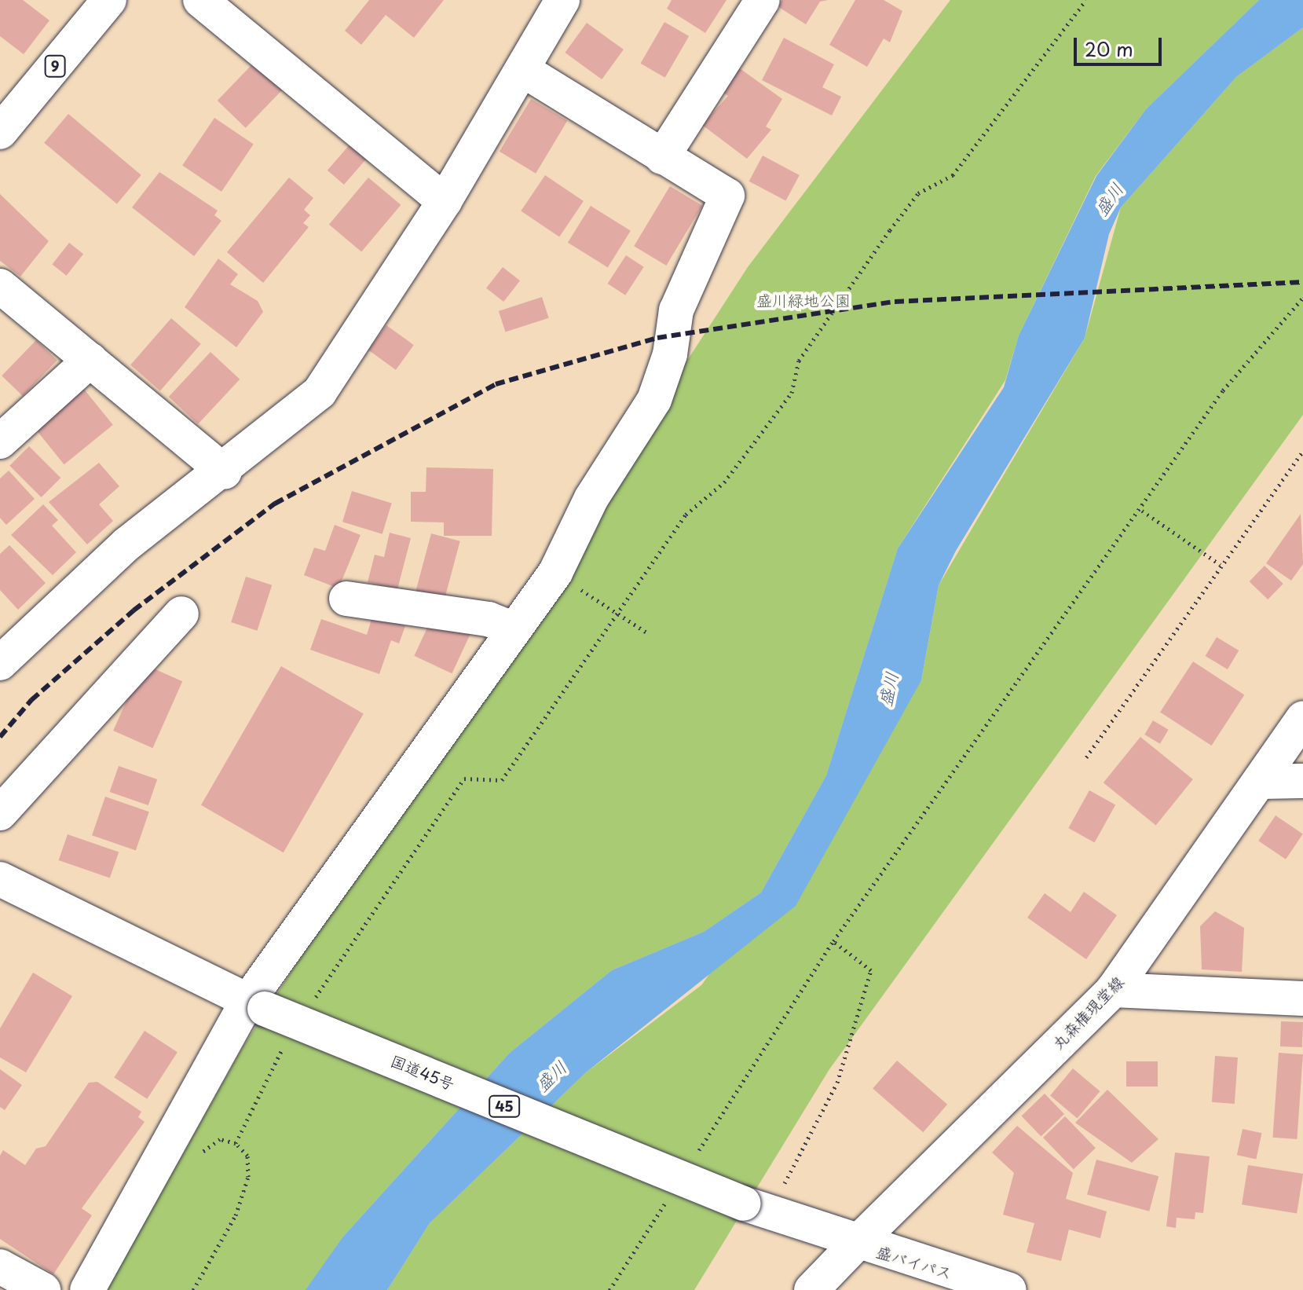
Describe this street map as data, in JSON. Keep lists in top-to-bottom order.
{
  "streets": {
    "main road": [
      "9",
      "丸森権現堂線",
      "国道45号",
      "45",
      "盛バイパス"
    ]
  },
  "crossings": [
    ["丸森権現堂線", "国道45号"],
    ["丸森権現堂線", "盛バイパス"],
    ["国道45号", "盛バイパス"]
  ],
  "water": ["盛川"],
  "parks": ["盛川緑地公園"],
  "scale_bar": "20 m"
}
